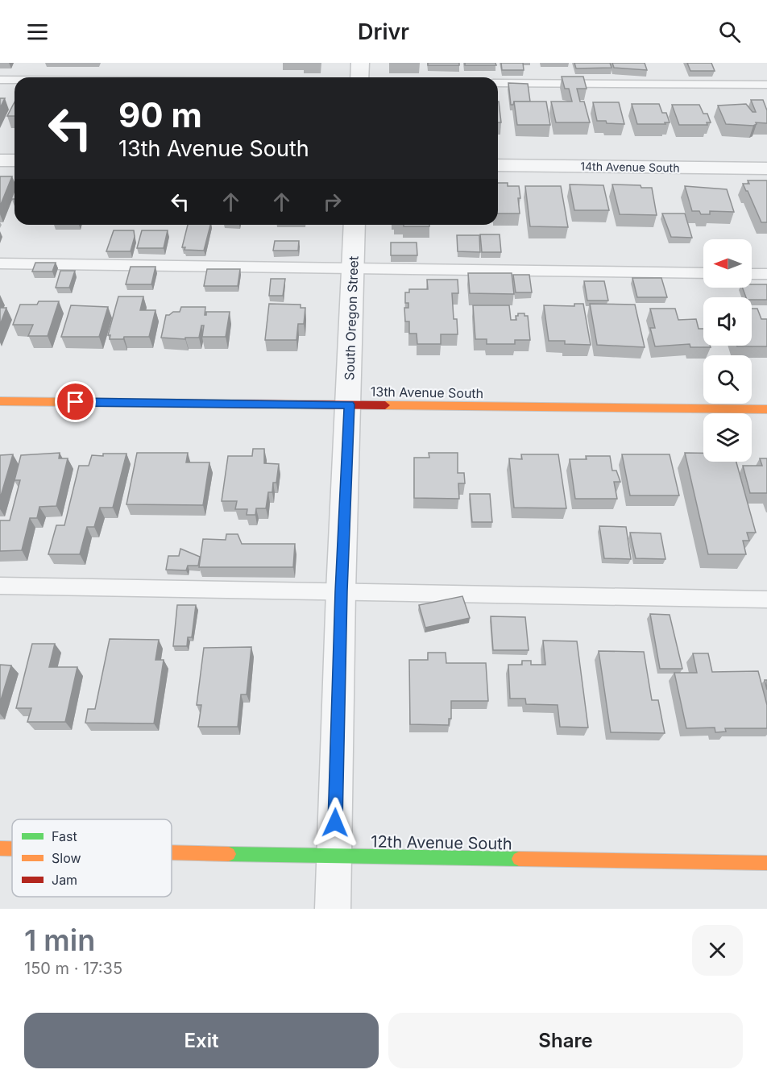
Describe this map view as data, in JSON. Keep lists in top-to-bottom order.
{
  "streets": {
    "street": [
      "14th Avenue South",
      "South Oregon Street",
      "13th Avenue South",
      "12th Avenue South"
    ]
  },
  "crossings": [
    ["South Oregon Street", "13th Avenue South"],
    ["South Oregon Street", "12th Avenue South"]
  ],
  "legend": ["Fast", "Slow", "Jam"],
  "north": "left",
  "page": {
    "header": "Drivr",
    "turn": ["90 m", "13th Avenue South"],
    "heading": ["1 min", "150 m · 17:35"],
    "buttons": ["Exit", "Share"]
  }
}
